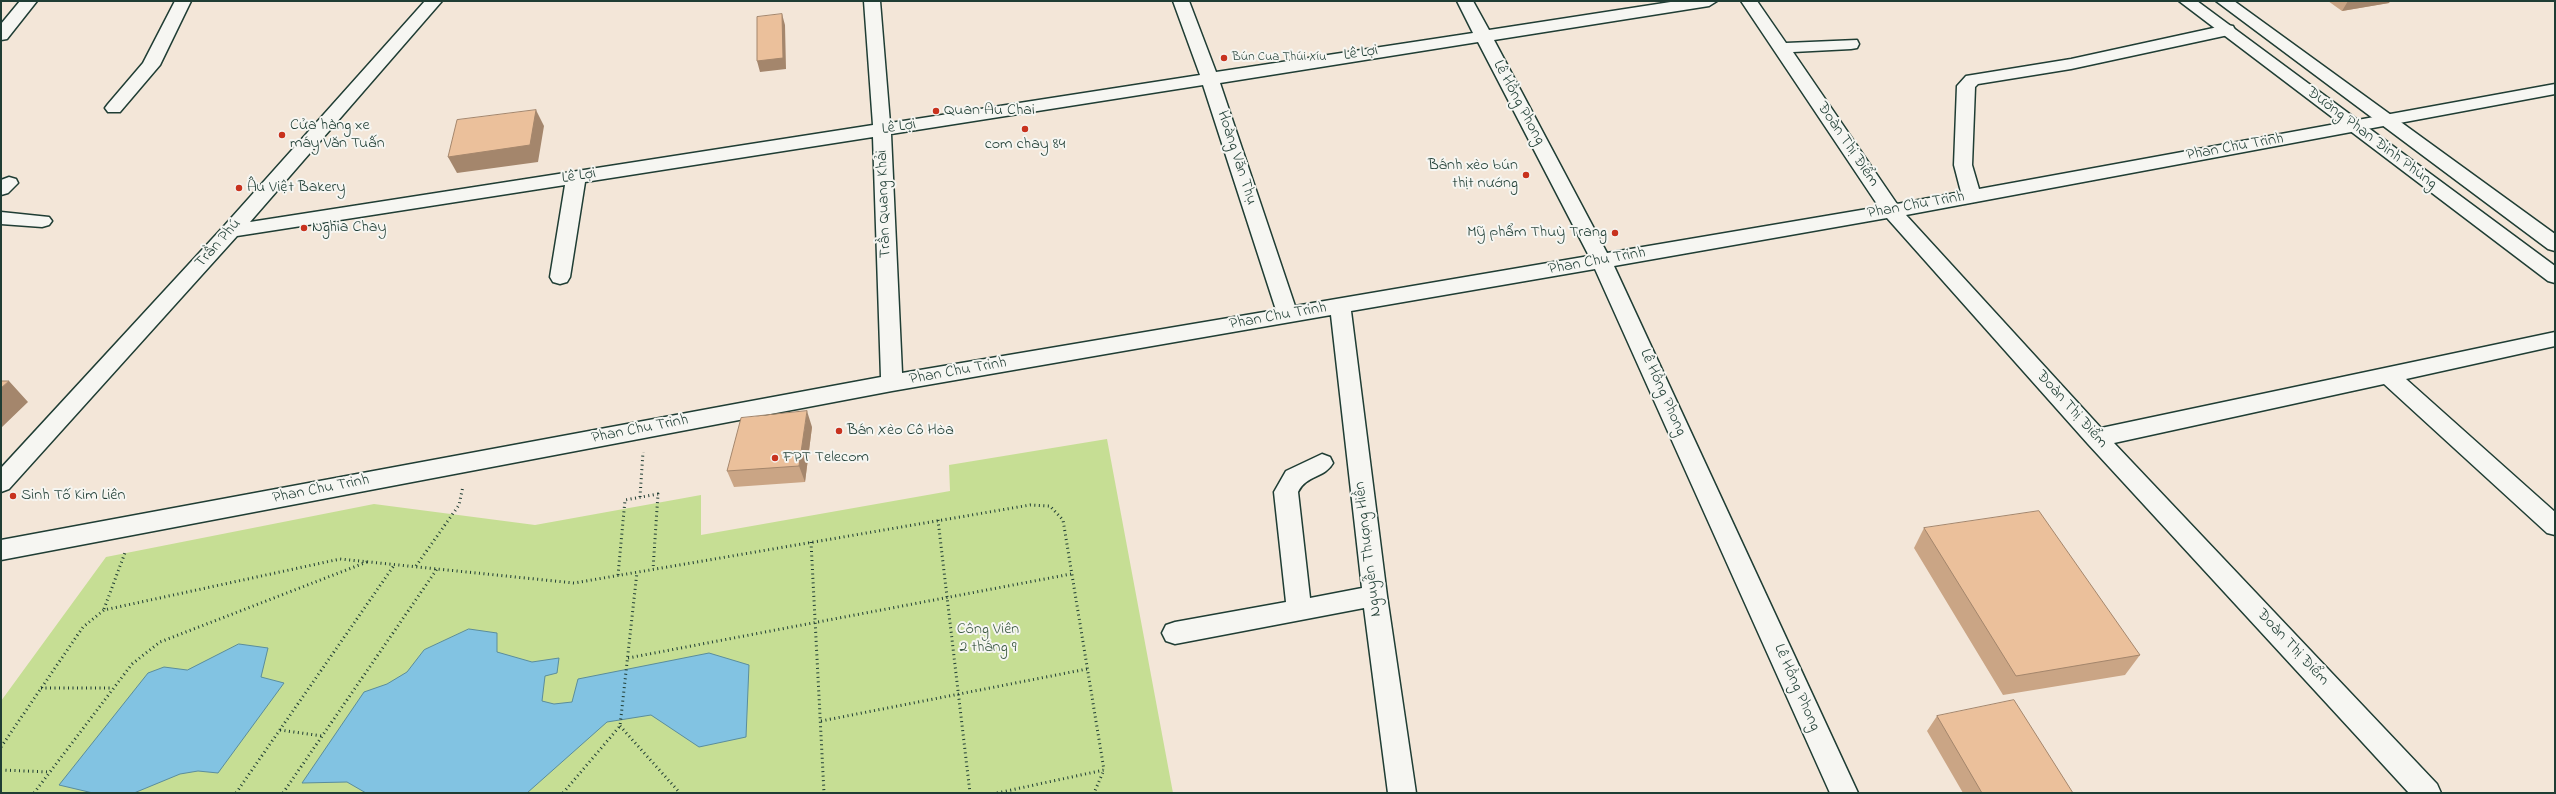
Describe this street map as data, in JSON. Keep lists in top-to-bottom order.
{
  "streets": {
    "street": [
      "Lê Lợi",
      "Lê Hồng Phong",
      "Đường Phan Đình Phùng",
      "Đoàn Thị Điểm",
      "Phan Chu Trinh",
      "Hoàng Văn Thụ",
      "Trần Quang Khải",
      "Trần Phú",
      "Nguyễn Thượng Hiền"
    ]
  },
  "crossings": [
    ["Lê Lợi", "Lê Hồng Phong"],
    ["Lê Lợi", "Hoàng Văn Thụ"],
    ["Lê Lợi", "Trần Quang Khải"],
    ["Lê Lợi", "Trần Phú"],
    ["Lê Hồng Phong", "Phan Chu Trinh"],
    ["Đường Phan Đình Phùng", "Phan Chu Trinh"],
    ["Đoàn Thị Điểm", "Phan Chu Trinh"],
    ["Phan Chu Trinh", "Hoàng Văn Thụ"],
    ["Phan Chu Trinh", "Trần Quang Khải"],
    ["Phan Chu Trinh", "Nguyễn Thượng Hiền"]
  ],
  "parks": ["Công Viên 2 tháng 9"],
  "places": [
    "Bún Cua Thúi Xíu",
    "Quan Au Chai",
    "com chay 84",
    "Cửa hàng xe máy Văn Tuấn",
    "Bánh xèo bún thịt nướng",
    "Âu Việt Bakery",
    "Nghia Chay",
    "Mỹ phẩm Thuỳ Trang",
    "Bán Xèo Cô Hòa",
    "FPT Telecom",
    "Sinh Tố Kim Liên"
  ]
}
